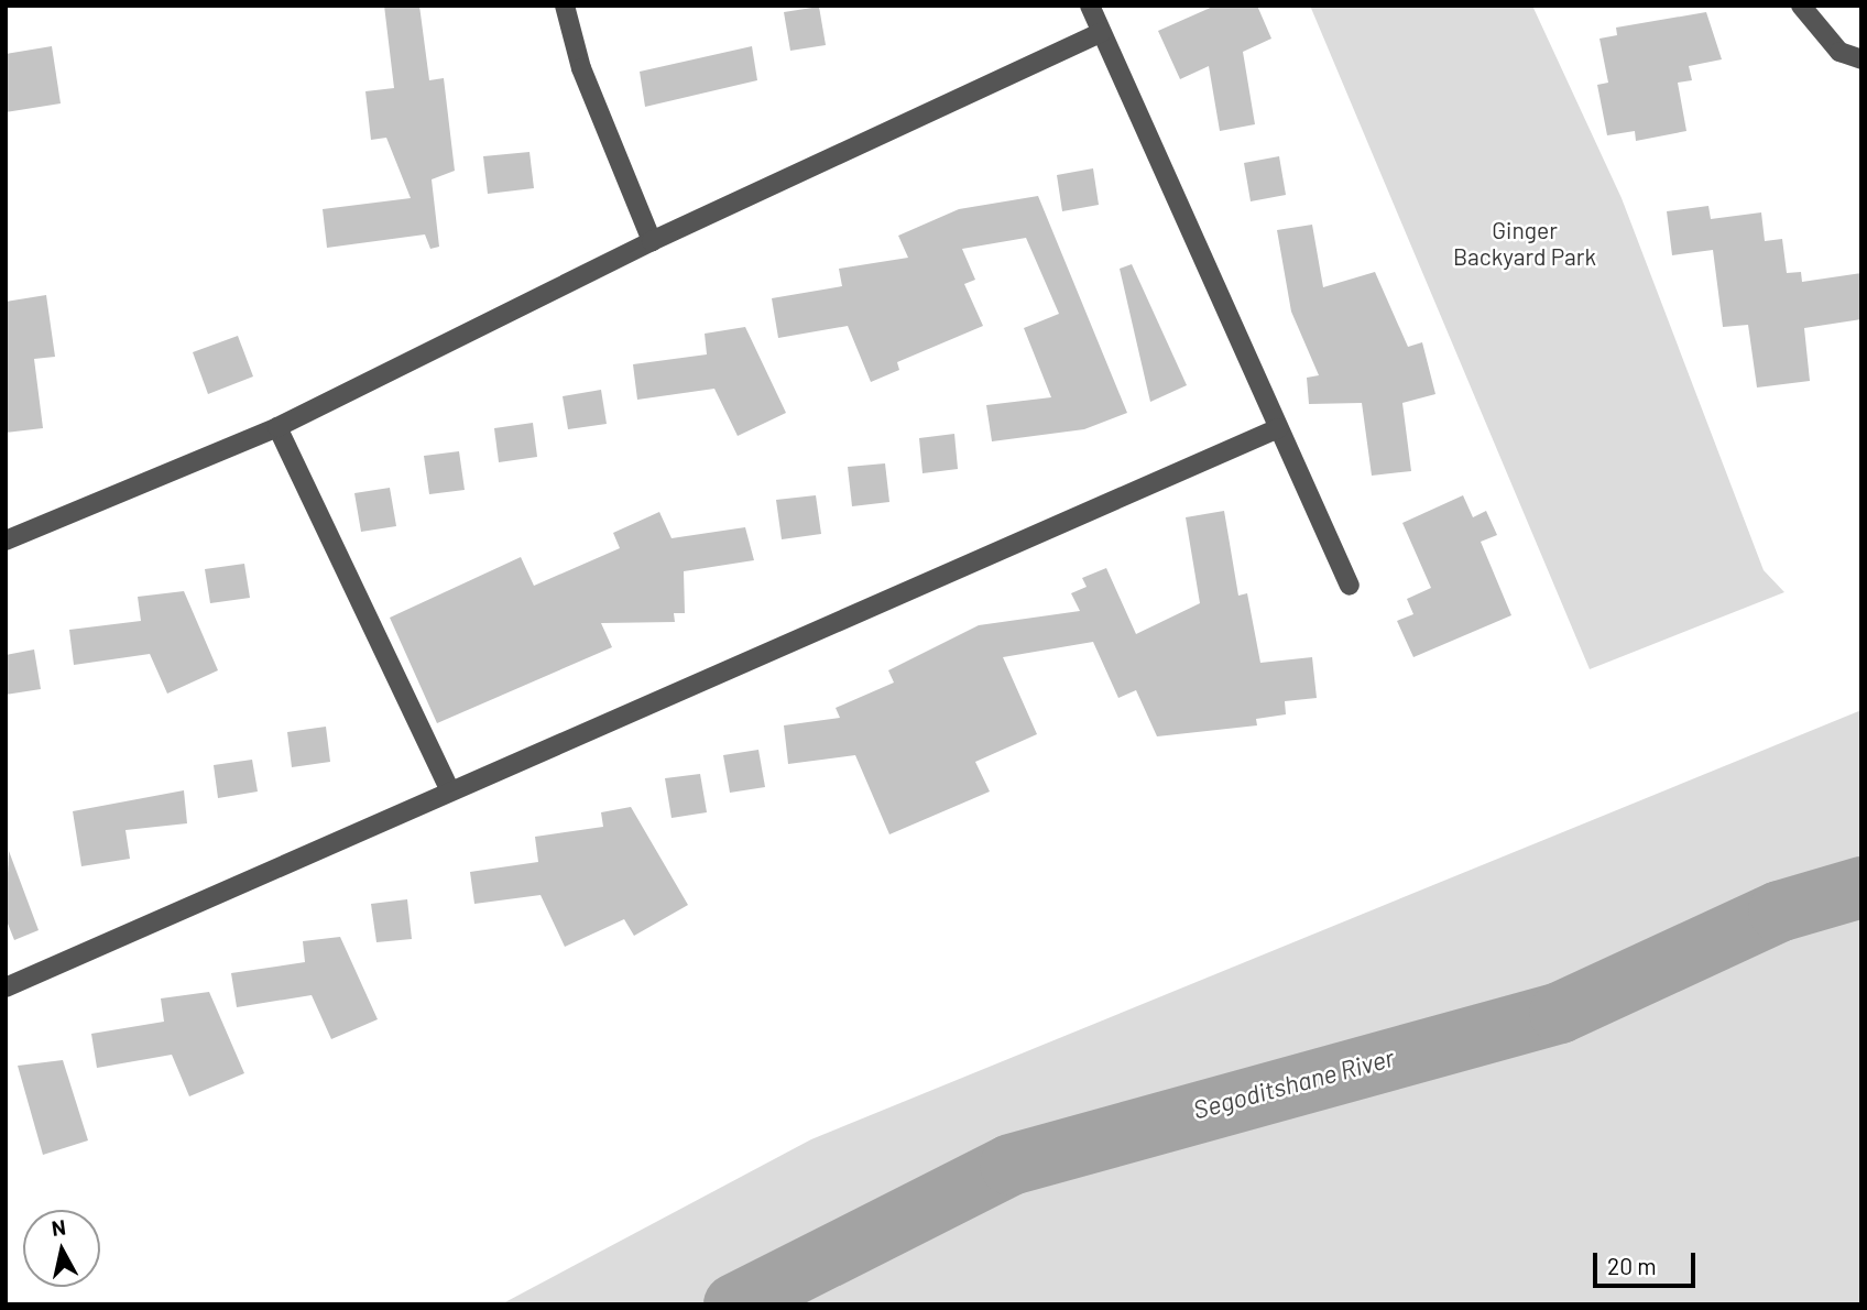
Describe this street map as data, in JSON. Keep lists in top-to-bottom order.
{
  "water": ["Segoditshane River"],
  "parks": ["Ginger Backyard Park"],
  "scale_bar": "20 m",
  "north": "top"
}
